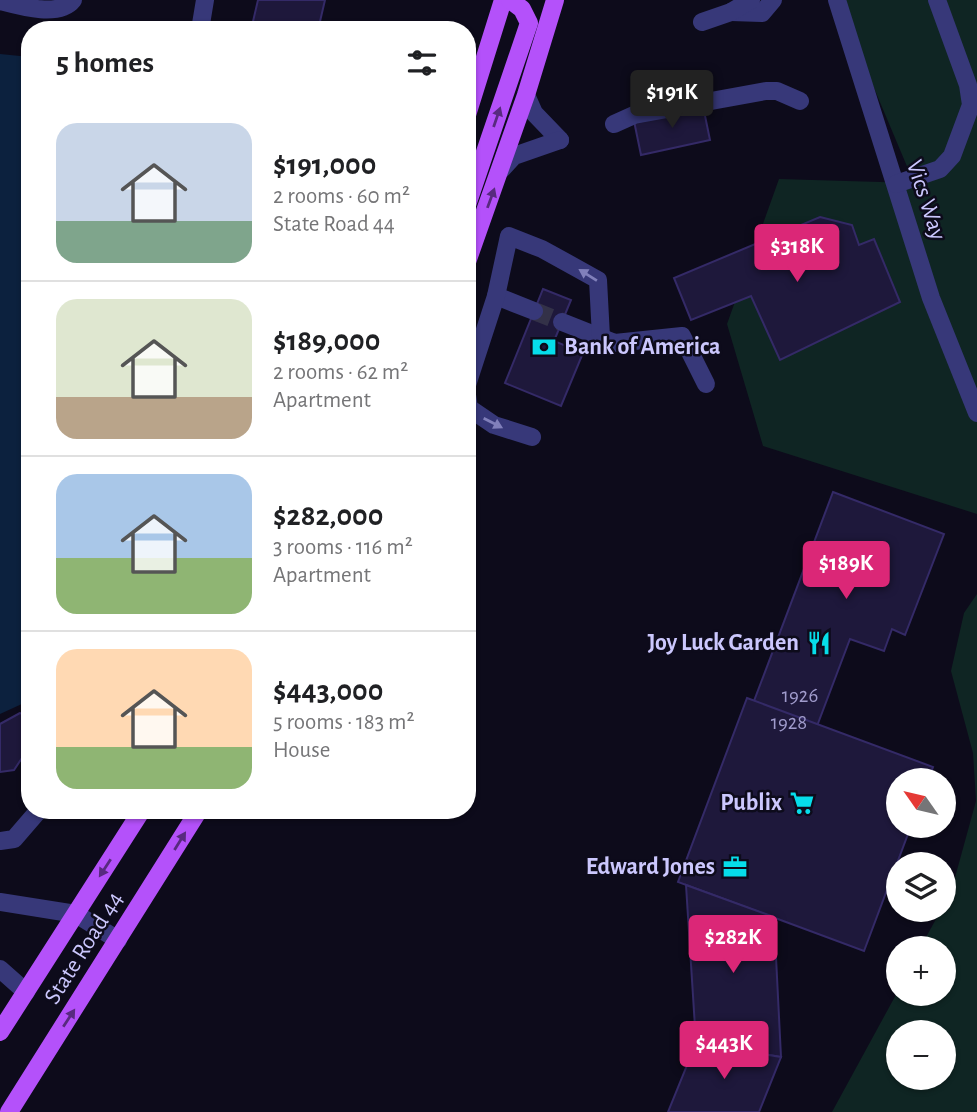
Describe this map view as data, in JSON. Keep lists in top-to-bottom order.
{
  "streets": {
    "main road": ["State Road 44"],
    "street": ["Vics Way"]
  },
  "places": {
    "bank": ["Bank of America"],
    "restaurant": ["Joy Luck Garden"],
    "supermarket": ["Publix"],
    "office": ["Edward Jones"]
  },
  "house_numbers": ["1926", "1928"],
  "north": "top left",
  "page": {
    "heading": "5 homes",
    "price": [
      "$191K",
      "$318K",
      "$189K",
      "$282K",
      "$443K"
    ],
    "list": [
      {
        "name": "$191,000",
        "note": "2 rooms · 60 m² · State Road 44"
      },
      {
        "name": "$189,000",
        "note": "2 rooms · 62 m² · Apartment"
      },
      {
        "name": "$282,000",
        "note": "3 rooms · 116 m² · Apartment"
      },
      {
        "name": "$443,000",
        "note": "5 rooms · 183 m² · House"
      }
    ],
    "map_buttons": ["+", "−"]
  }
}
